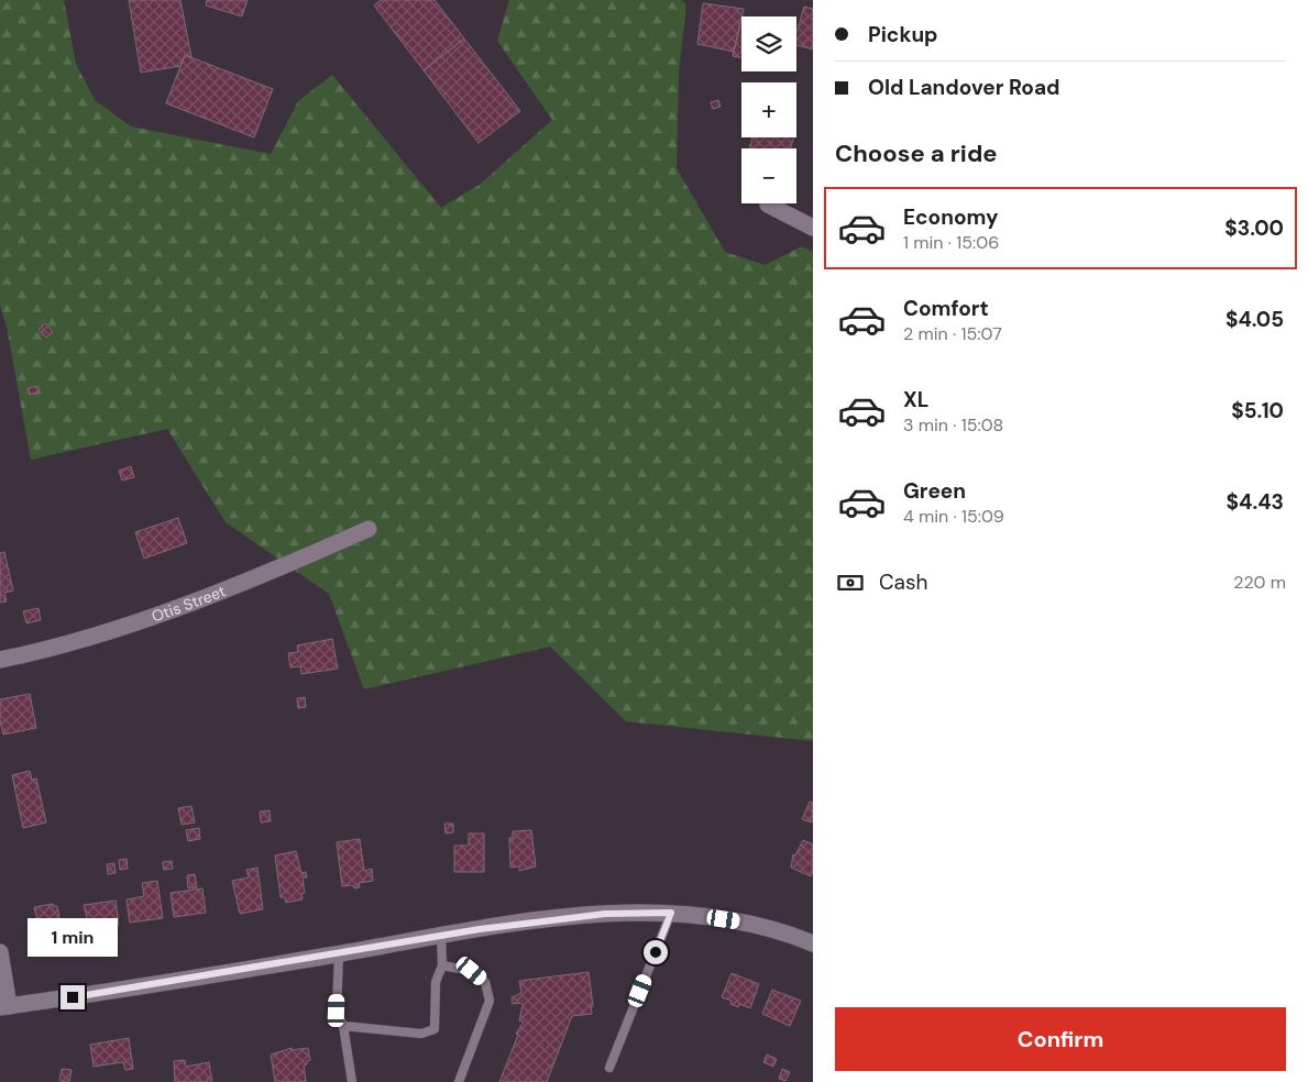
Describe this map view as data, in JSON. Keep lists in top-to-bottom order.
{
  "streets": {
    "street": ["Otis Street"]
  },
  "page": {
    "banner": ["Pickup", "Old Landover Road"],
    "map_buttons": ["+", "−"],
    "heading": "Choose a ride",
    "list": [
      {
        "name": "Economy",
        "note": "1 min · 15:06",
        "value": "$3.00"
      },
      {
        "name": "Comfort",
        "note": "2 min · 15:07",
        "value": "$4.05"
      },
      {
        "name": "XL",
        "note": "3 min · 15:08",
        "value": "$5.10"
      },
      {
        "name": "Green",
        "note": "4 min · 15:09",
        "value": "$4.43"
      }
    ],
    "pay": ["Cash", "220 m"],
    "bubble": "1 min",
    "buttons": "Confirm"
  }
}
